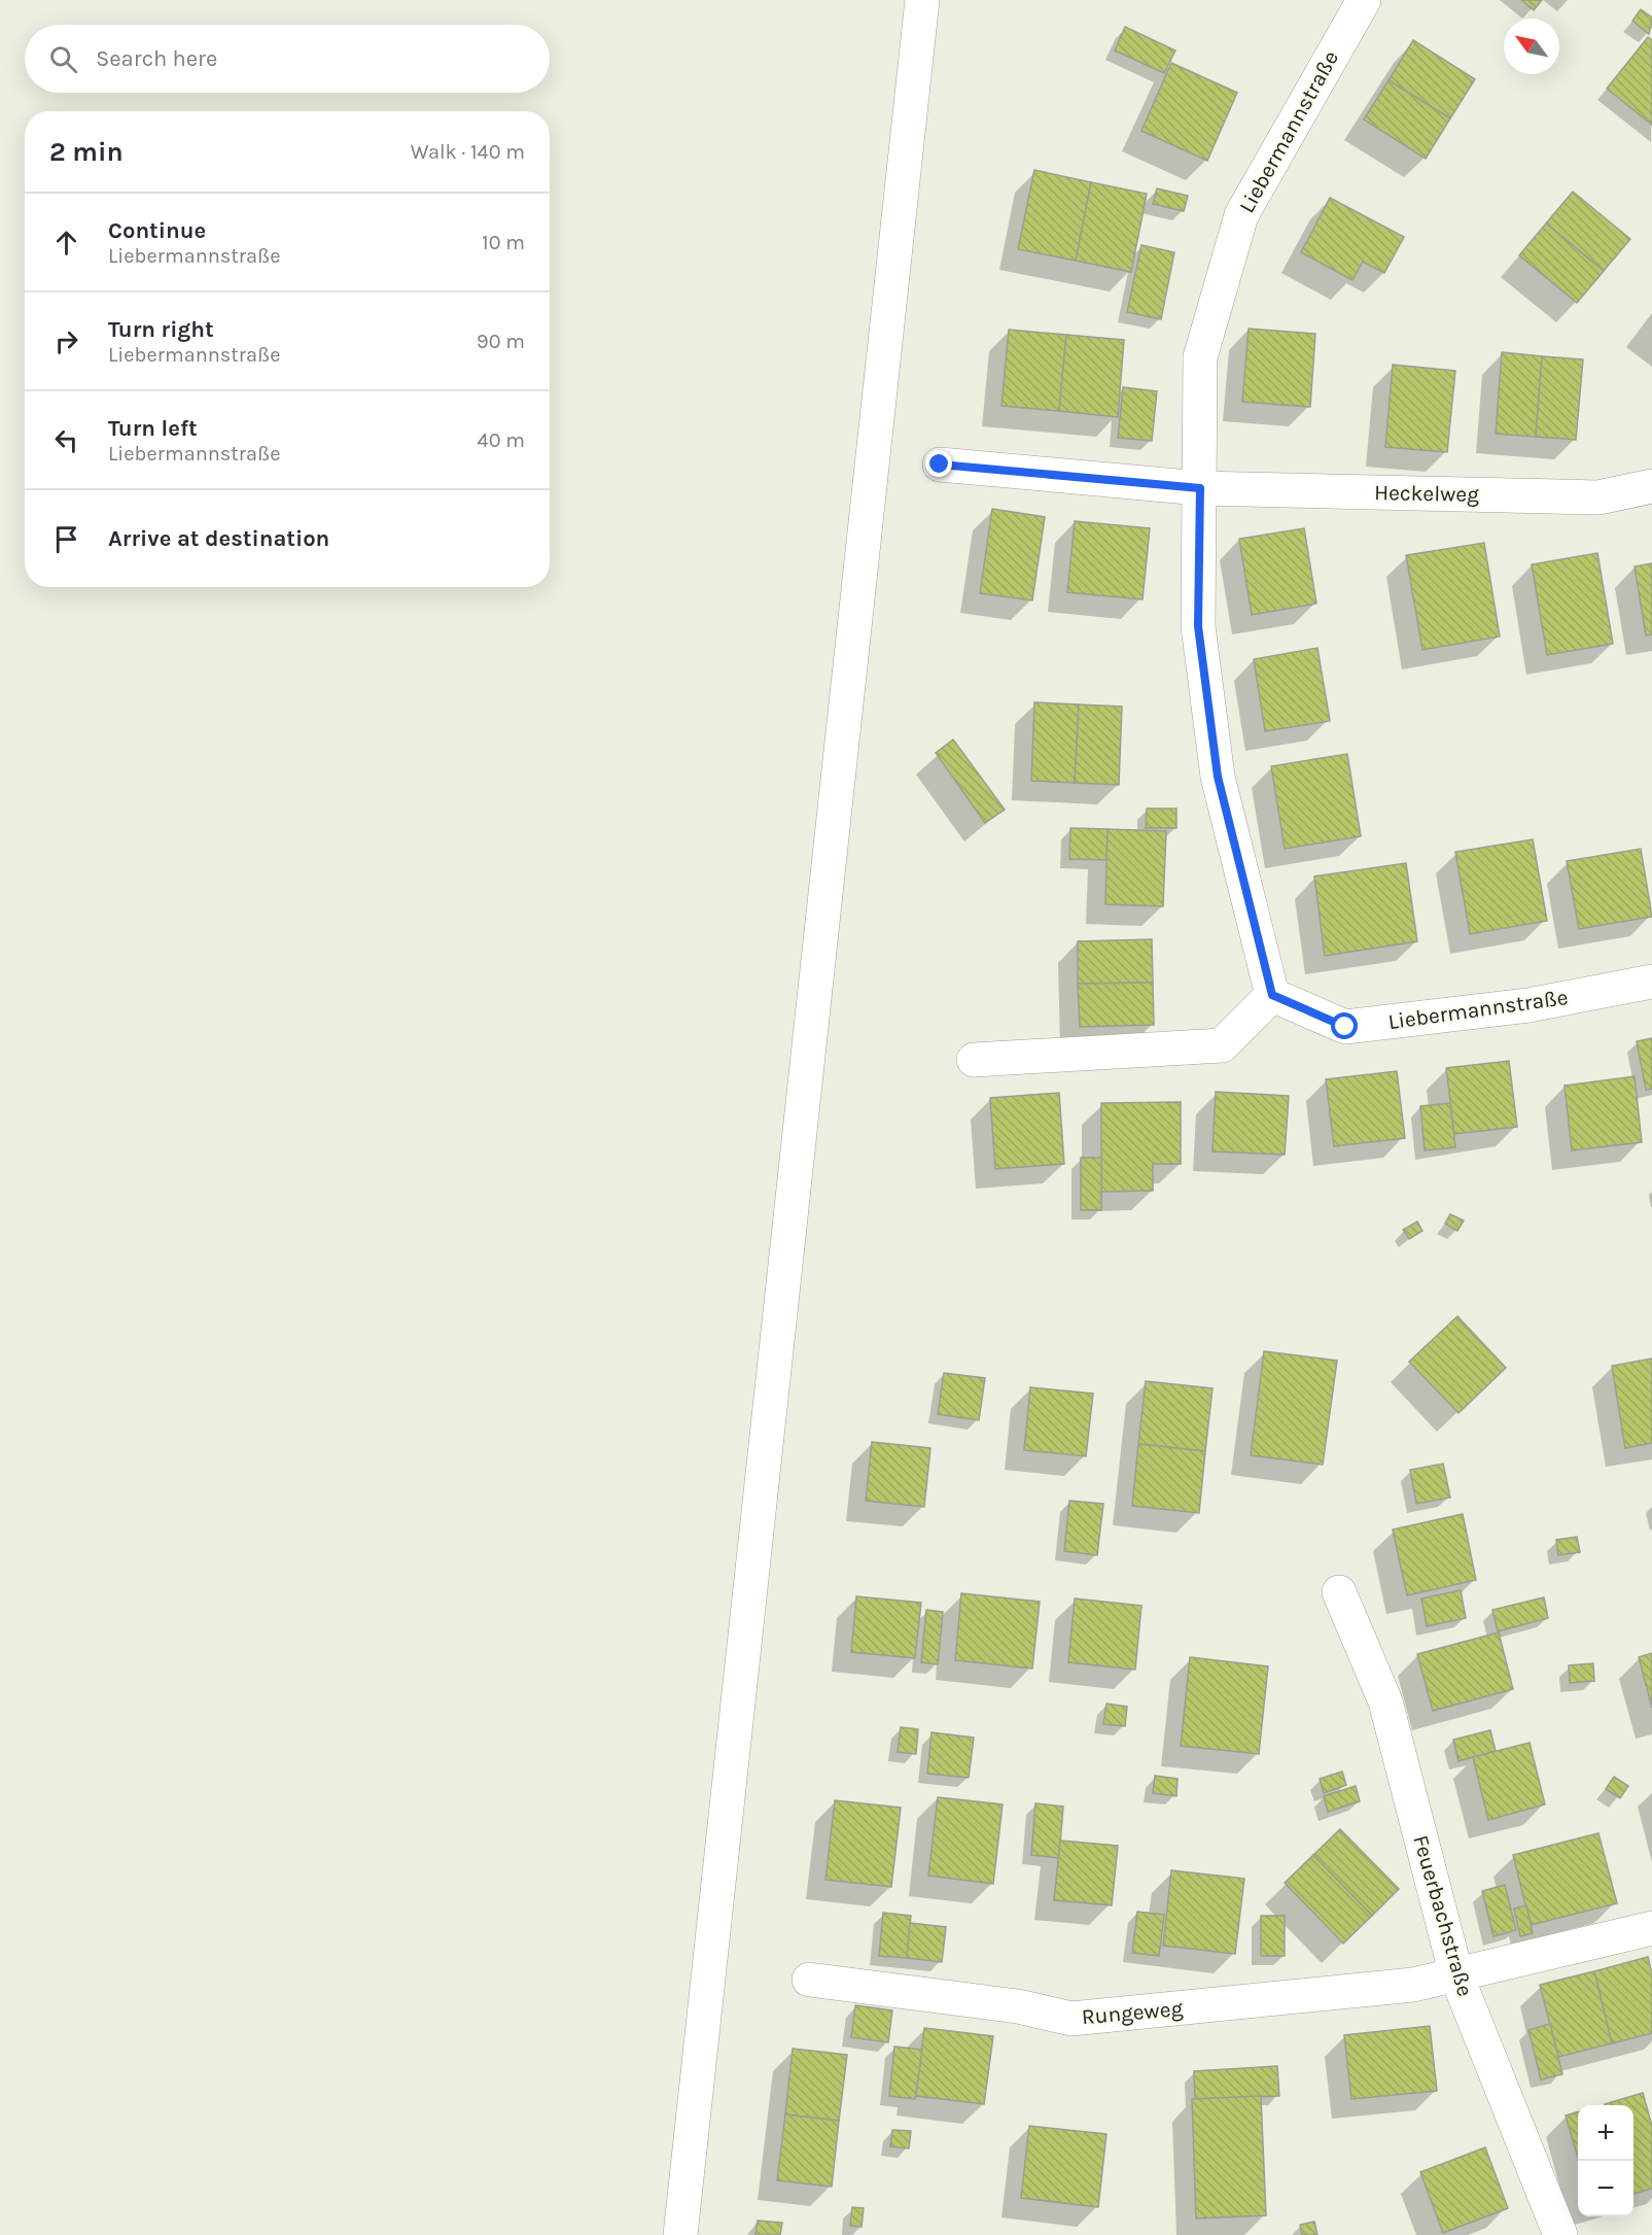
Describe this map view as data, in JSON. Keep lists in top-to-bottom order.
{
  "streets": {
    "street": [
      "Liebermannstraße",
      "Heckelweg",
      "Feuerbachstraße",
      "Rungeweg"
    ]
  },
  "crossings": [
    ["Liebermannstraße", "Heckelweg"],
    ["Feuerbachstraße", "Rungeweg"]
  ],
  "north": "top left",
  "page": {
    "search": "Search here",
    "heading": ["2 min", "Walk · 140 m"],
    "list": [
      ["Continue", "Liebermannstraße", "10 m"],
      ["Turn right", "Liebermannstraße", "90 m"],
      ["Turn left", "Liebermannstraße", "40 m"],
      "Arrive at destination"
    ],
    "map_buttons": ["+", "−"]
  }
}
